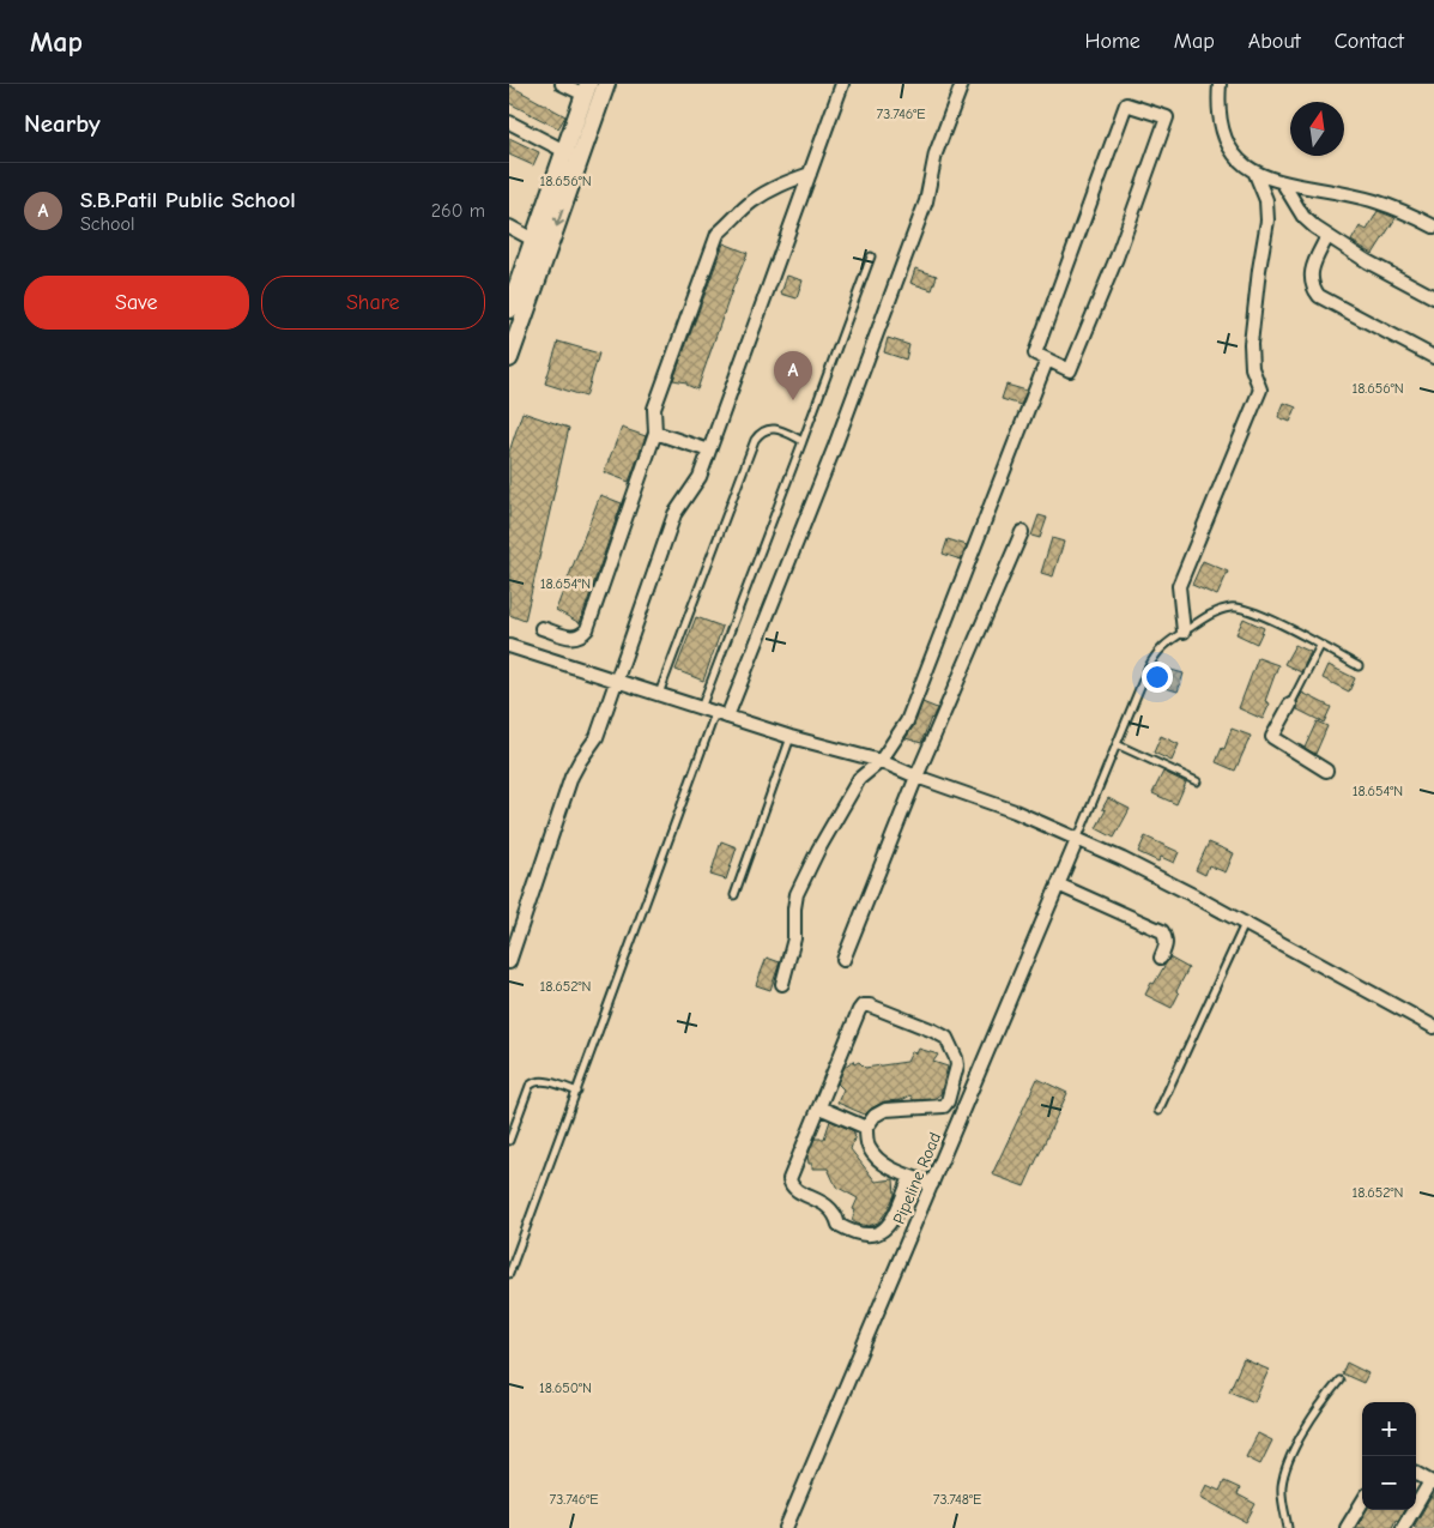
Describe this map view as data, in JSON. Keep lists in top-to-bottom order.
{
  "streets": {
    "street": ["Pipeline Road"]
  },
  "north": "top",
  "page": {
    "header": "Map",
    "nav": [
      "Home",
      "Map",
      "About",
      "Contact"
    ],
    "heading": "Nearby",
    "list": [
      {
        "mark": "A",
        "name": "S.B.Patil Public School",
        "note": "School",
        "value": "260 m"
      }
    ],
    "buttons": ["Save", "Share"],
    "pins": "A",
    "map_buttons": ["+", "−"]
  },
  "coordinates": [
    "73.746°E",
    "18.656°N",
    "18.654°N",
    "18.652°N",
    "18.650°N",
    "73.748°E"
  ]
}
